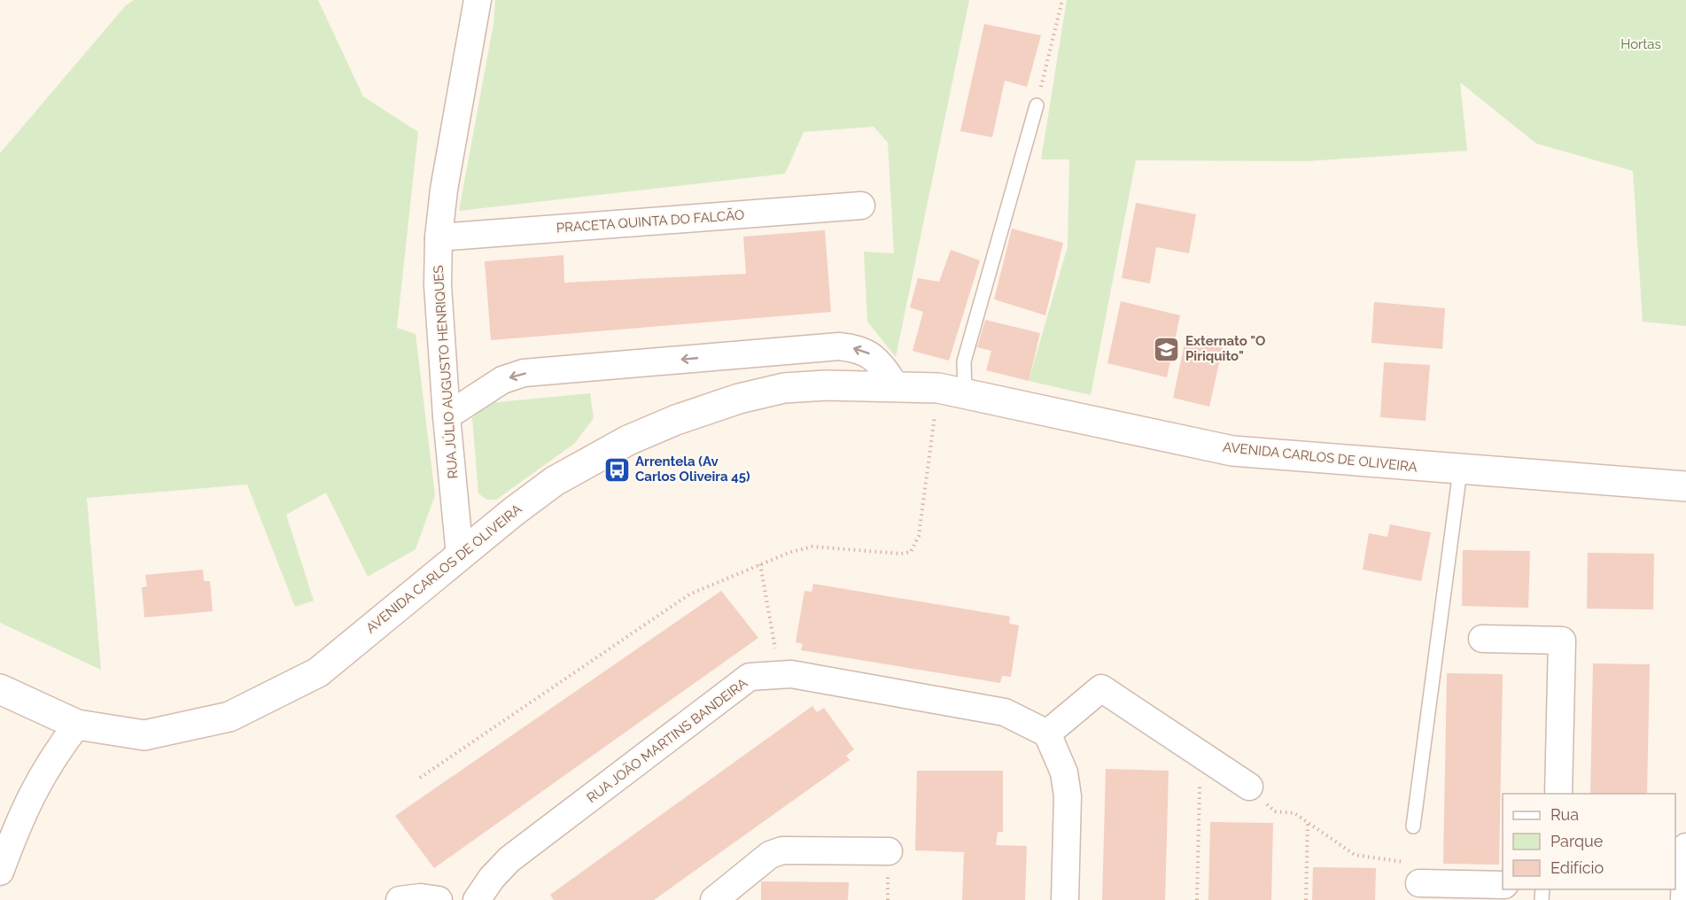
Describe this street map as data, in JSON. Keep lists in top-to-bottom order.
{
  "streets": {
    "main road": ["AVENIDA CARLOS DE OLIVEIRA"],
    "street": ["PRACETA QUINTA DO FALCÃO", "RUA JÚLIO AUGUSTO HENRIQUES", "RUA JOÃO MARTINS BANDEIRA"]
  },
  "crossings": [
    ["PRACETA QUINTA DO FALCÃO", "RUA JÚLIO AUGUSTO HENRIQUES"],
    ["RUA JÚLIO AUGUSTO HENRIQUES", "AVENIDA CARLOS DE OLIVEIRA"]
  ],
  "parks": ["Hortas"],
  "places": {
    "school or university": ["Externato \"O Piriquito\""],
    "bus stop": ["Arrentela (Av Carlos Oliveira 45)"]
  },
  "legend": ["Rua", "Parque", "Edifício"]
}
